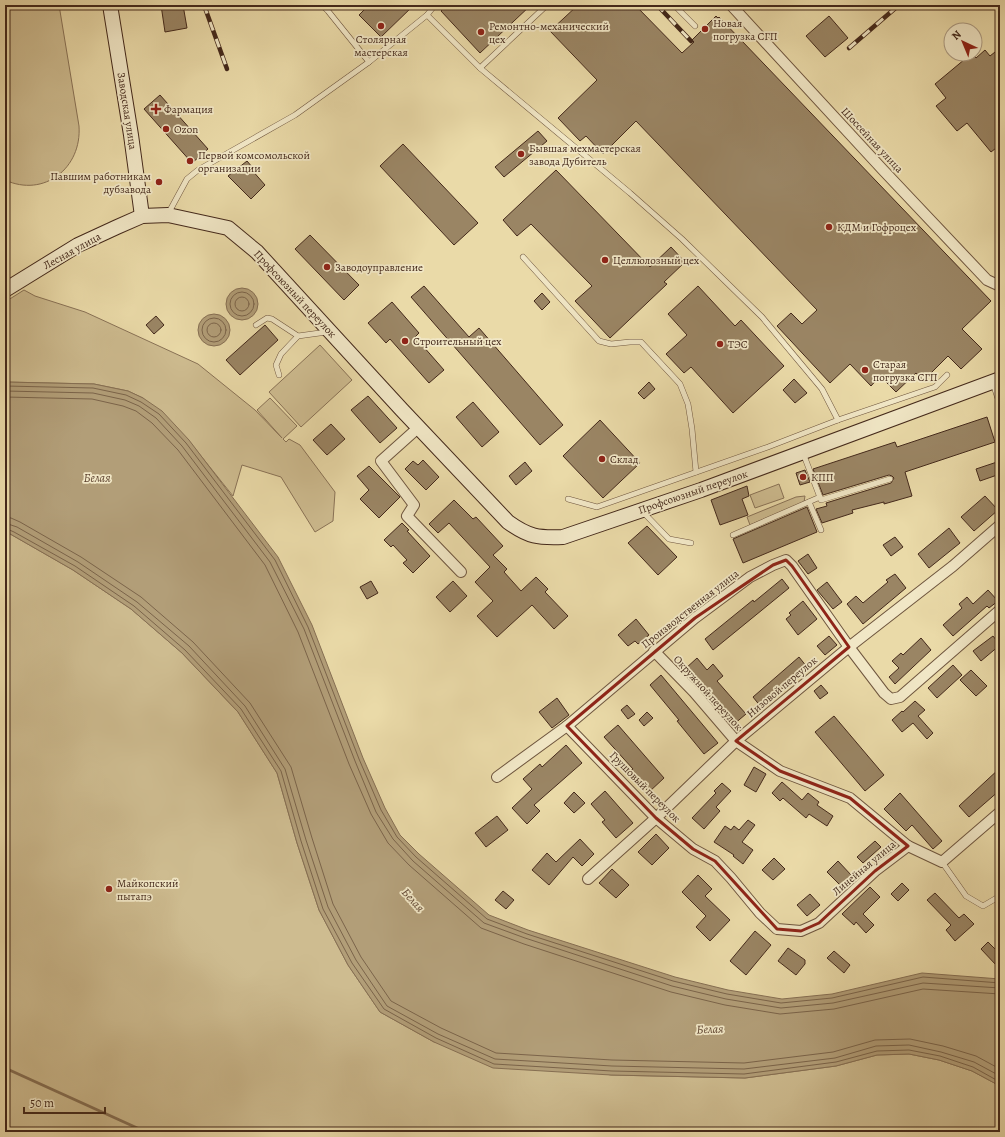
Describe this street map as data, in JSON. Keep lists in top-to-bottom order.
{
  "streets": {
    "main road": ["Заводская улица", "Лесная улица", "Профсоюзный переулок"],
    "street": [
      "Шоссейная улица",
      "Производственная улица",
      "Низовой переулок",
      "Окружной переулок",
      "Грушовый переулок",
      "Линейная улица"
    ]
  },
  "crossings": [
    ["Заводская улица", "Лесная улица"],
    ["Заводская улица", "Профсоюзный переулок"],
    ["Лесная улица", "Профсоюзный переулок"],
    ["Производственная улица", "Низовой переулок"],
    ["Производственная улица", "Окружной переулок"],
    ["Производственная улица", "Грушовый переулок"],
    ["Низовой переулок", "Окружной переулок"],
    ["Низовой переулок", "Грушовый переулок"],
    ["Окружной переулок", "Линейная улица"],
    ["Грушовый переулок", "Линейная улица"]
  ],
  "water": ["Белая"],
  "places": {
    "other": [
      "Столярная мастерская",
      "Новая погрузка СГП",
      "Ремонтно-механический цех",
      "Ozon",
      "Бывшая мехмастерская завода Дубитель",
      "Первой комсомольской организации",
      "Павшим работникам дубзавода",
      "КДМ и Гофроцех",
      "Целлюлозный цех",
      "Заводоуправление",
      "Строительный цех",
      "ТЭС",
      "Старая погрузка СГП",
      "Склад",
      "КПП",
      "Майкопский пытапэ"
    ],
    "health": ["Фармация"]
  },
  "scale_bar": "50 m",
  "north": "top left"
}
